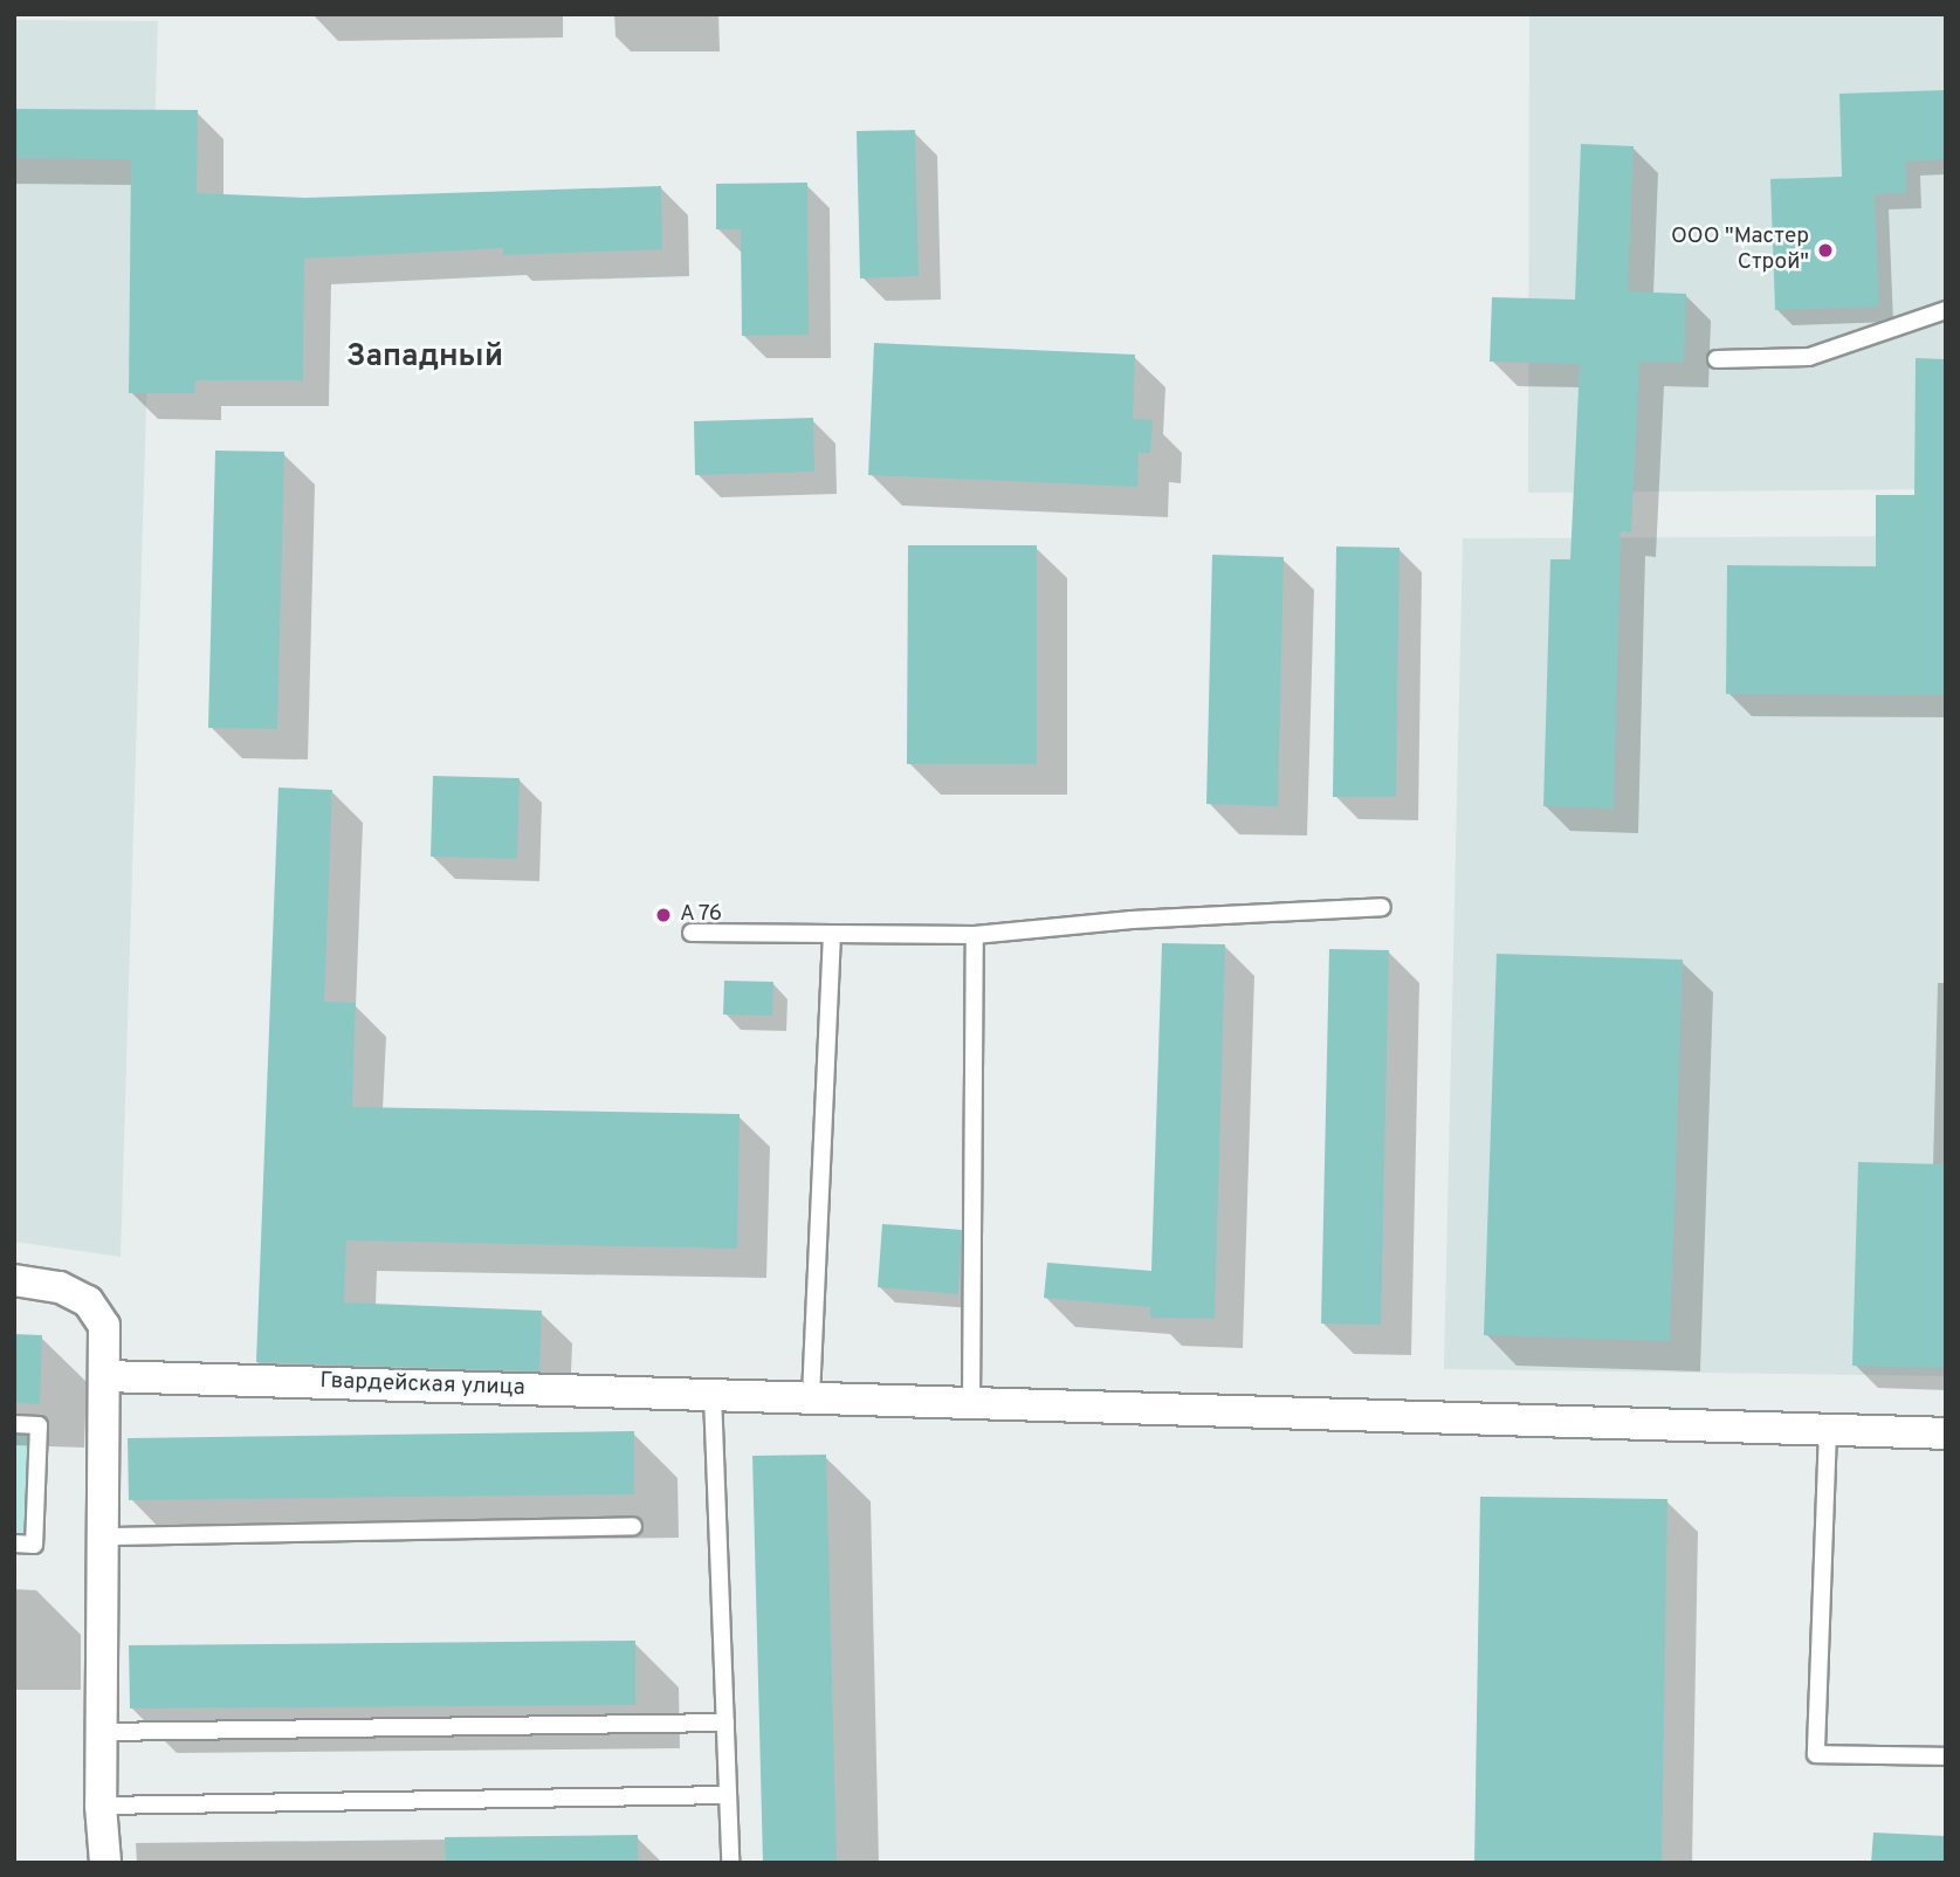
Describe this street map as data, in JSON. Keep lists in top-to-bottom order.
{
  "streets": {
    "street": ["Гвардейская улица"]
  },
  "districts": ["Западный"],
  "places": ["ООО \"Мастер Строй\"", "А 76"]
}
